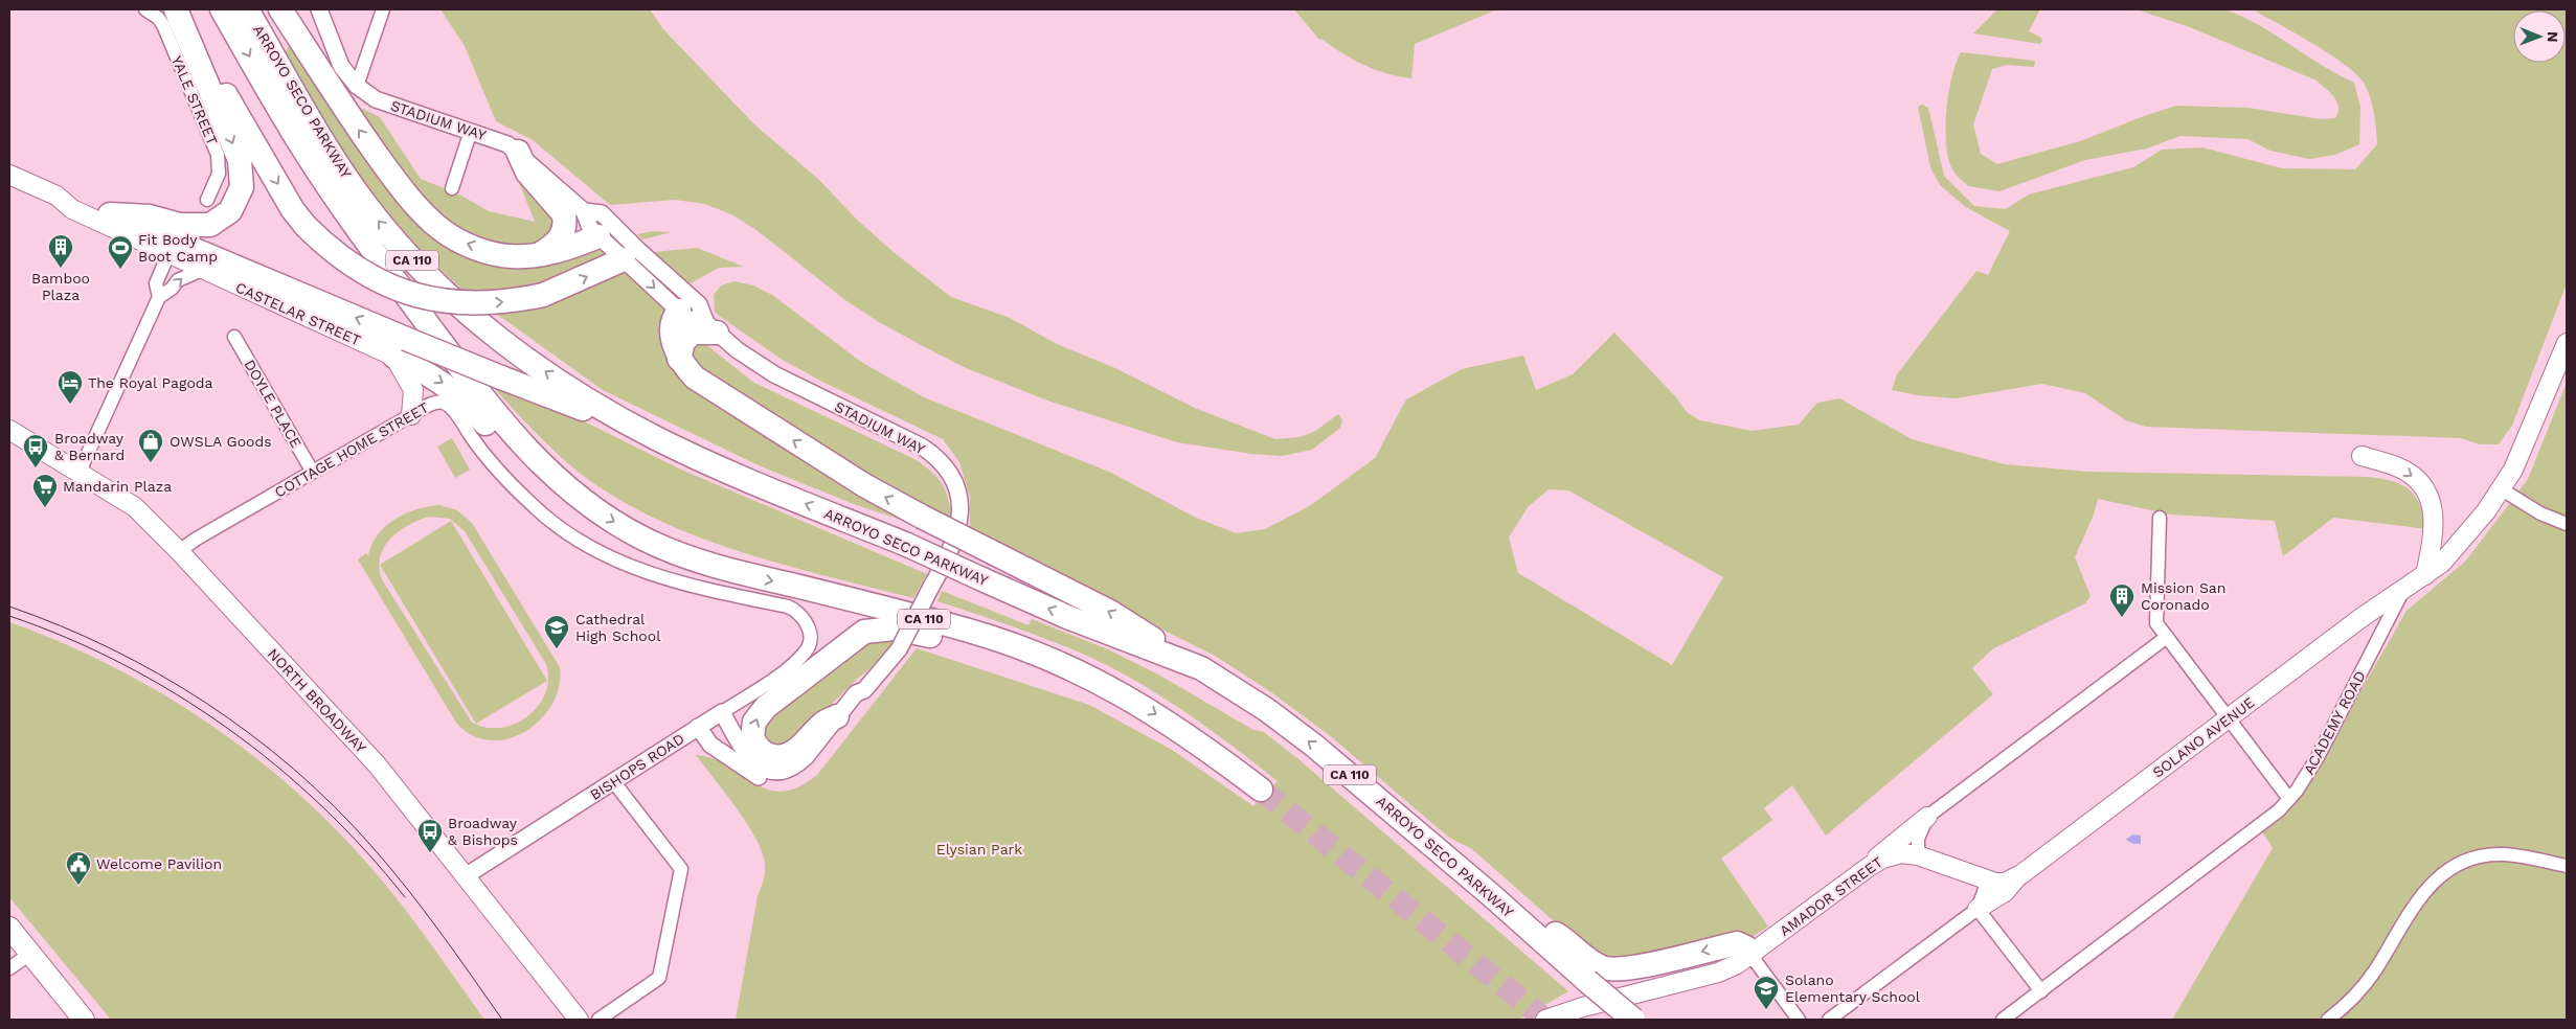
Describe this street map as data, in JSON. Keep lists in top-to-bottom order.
{
  "streets": {
    "highway": ["ARROYO SECO PARKWAY", "CA 110"],
    "main road": [
      "CASTELAR STREET",
      "NORTH BROADWAY",
      "ACADEMY ROAD",
      "SOLANO AVENUE",
      "AMADOR STREET"
    ],
    "street": [
      "YALE STREET",
      "STADIUM WAY",
      "DOYLE PLACE",
      "COTTAGE HOME STREET",
      "BISHOPS ROAD"
    ]
  },
  "crossings": [
    ["STADIUM WAY", "BISHOPS ROAD"],
    ["DOYLE PLACE", "COTTAGE HOME STREET"],
    ["COTTAGE HOME STREET", "NORTH BROADWAY"],
    ["COTTAGE HOME STREET", "BISHOPS ROAD"],
    ["NORTH BROADWAY", "BISHOPS ROAD"],
    ["ACADEMY ROAD", "SOLANO AVENUE"],
    ["SOLANO AVENUE", "AMADOR STREET"]
  ],
  "parks": ["Elysian Park"],
  "places": {
    "building": ["Bamboo Plaza", "Mission San Coronado"],
    "sports": ["Fit Body Boot Camp"],
    "hotel": ["The Royal Pagoda"],
    "shop": ["OWSLA Goods"],
    "bus stop": ["Broadway & Bernard", "Broadway & Bishops"],
    "supermarket": ["Mandarin Plaza"],
    "school or university": ["Cathedral High School", "Solano Elementary School"],
    "public building": ["Welcome Pavilion"]
  },
  "north": "right"
}
